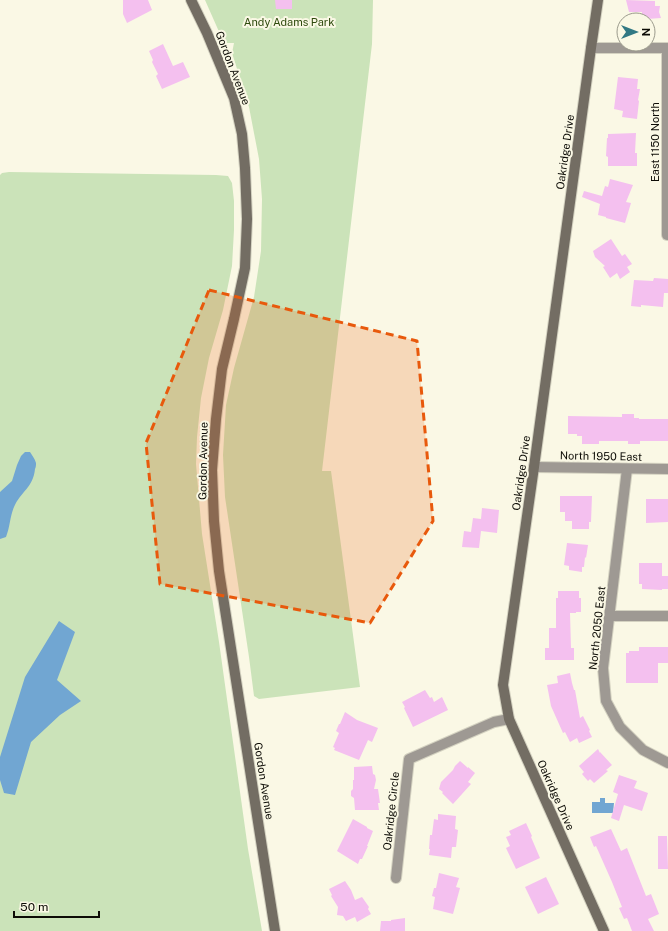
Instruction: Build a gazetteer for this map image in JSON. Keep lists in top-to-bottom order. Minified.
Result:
{"streets":{"street":["Gordon Avenue","East 1150 North","Oakridge Drive","North 1950 East","North 2050 East","Oakridge Circle"]},"crossings":[["Oakridge Drive","North 1950 East"],["Oakridge Drive","Oakridge Circle"],["North 1950 East","North 2050 East"]],"parks":["Andy Adams Park"],"scale_bar":"50 m","north":"right"}
